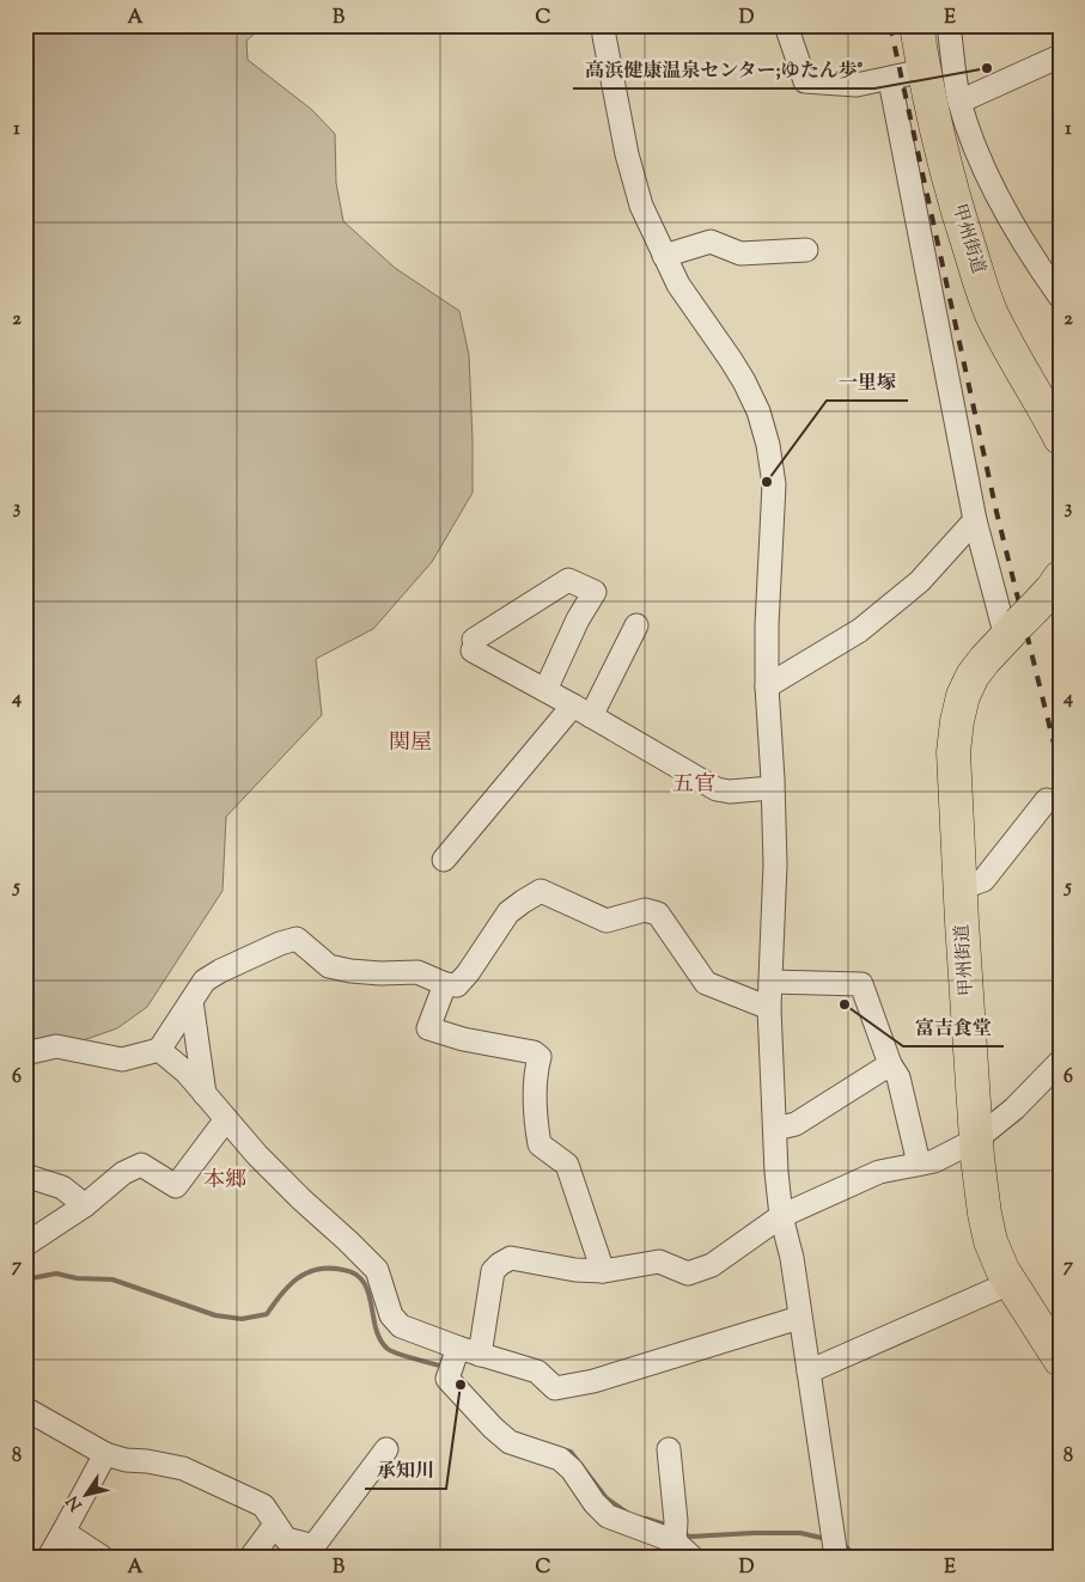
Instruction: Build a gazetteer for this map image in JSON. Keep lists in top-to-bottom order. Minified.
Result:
{"streets":{"highway":["甲州街道"]},"districts":["関屋","五官","本郷"],"places":["高浜健康温泉センター;ゆたん歩°","一里塚","富吉食堂","承知川"],"north":"bottom left","grid":{"columns":["A","B","C","D","E"],"rows":["1","2","3","4","5","6","7","8"]}}
